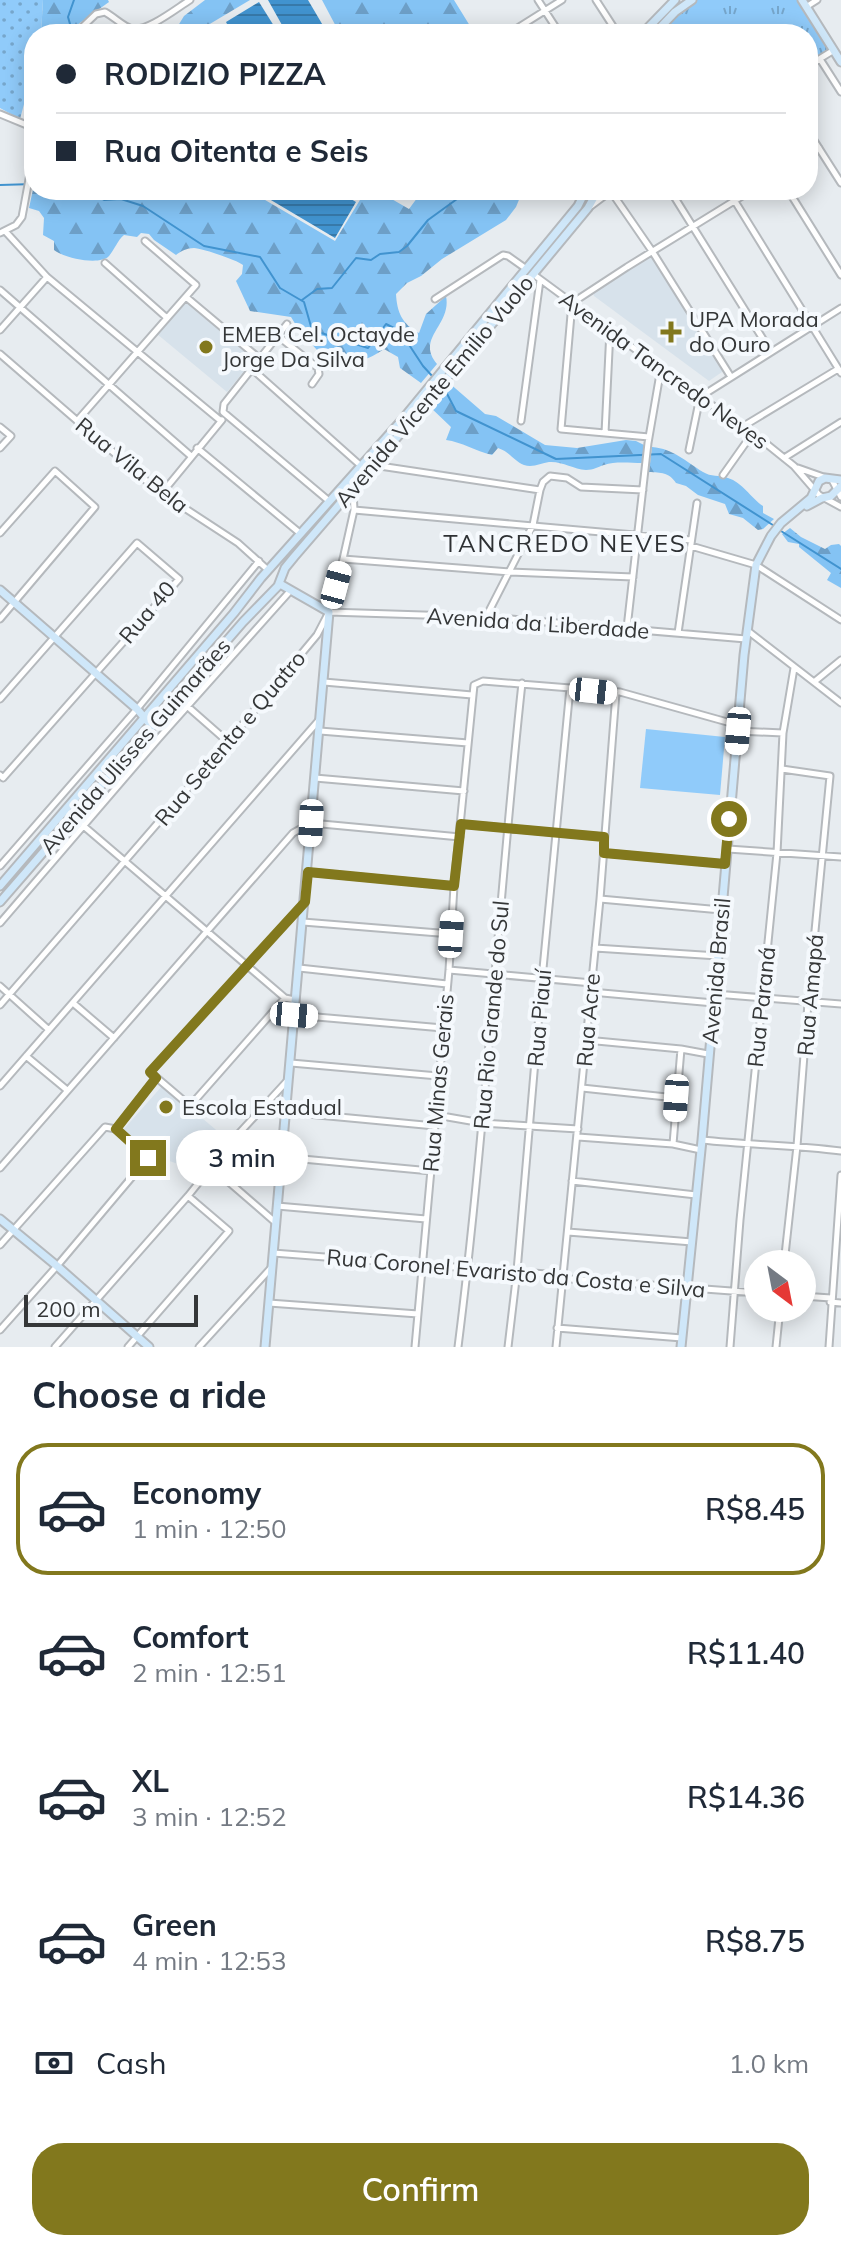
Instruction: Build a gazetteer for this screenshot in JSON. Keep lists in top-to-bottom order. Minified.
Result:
{"streets":{"main road":["Avenida Vicente Emilio Vuolo","Avenida Ulisses Guimarães","Avenida Brasil"],"street":["Avenida Tancredo Neves","Rua Vila Bela","Rua 40","Avenida da Liberdade","Rua Setenta e Quatro","Rua Amapá","Rua Paraná","Rua Rio Grande do Sul","Rua Piauí","Rua Acre","Rua Minas Gerais","Rua Coronel Evaristo da Costa e Silva"]},"crossings":[["Avenida Tancredo Neves","Avenida Vicente Emilio Vuolo"],["Avenida Vicente Emilio Vuolo","Rua Vila Bela"],["Avenida Vicente Emilio Vuolo","Rua Setenta e Quatro"],["Avenida Vicente Emilio Vuolo","Avenida Ulisses Guimarães"],["Avenida da Liberdade","Rua Setenta e Quatro"],["Avenida da Liberdade","Avenida Brasil"],["Avenida Brasil","Rua Coronel Evaristo da Costa e Silva"],["Rua Amapá","Rua Paraná"],["Rua Paraná","Rua Coronel Evaristo da Costa e Silva"],["Rua Rio Grande do Sul","Rua Coronel Evaristo da Costa e Silva"],["Rua Piauí","Rua Coronel Evaristo da Costa e Silva"],["Rua Acre","Rua Coronel Evaristo da Costa e Silva"],["Rua Minas Gerais","Rua Coronel Evaristo da Costa e Silva"]],"districts":["TANCREDO NEVES"],"places":{"health":["UPA Morada do Ouro"],"other":["EMEB Cel. Octayde Jorge Da Silva","Escola Estadual"]},"scale_bar":"200 m","north":"bottom right","page":{"banner":["RODIZIO PIZZA","Rua Oitenta e Seis"],"bubble":"3 min","scale":"200 m","heading":"Choose a ride","list":[{"name":"Economy","note":"1 min · 12:50","value":"R$8.45"},{"name":"Comfort","note":"2 min · 12:51","value":"R$11.40"},{"name":"XL","note":"3 min · 12:52","value":"R$14.36"},{"name":"Green","note":"4 min · 12:53","value":"R$8.75"}],"pay":["Cash","1.0 km"],"buttons":"Confirm"}}
